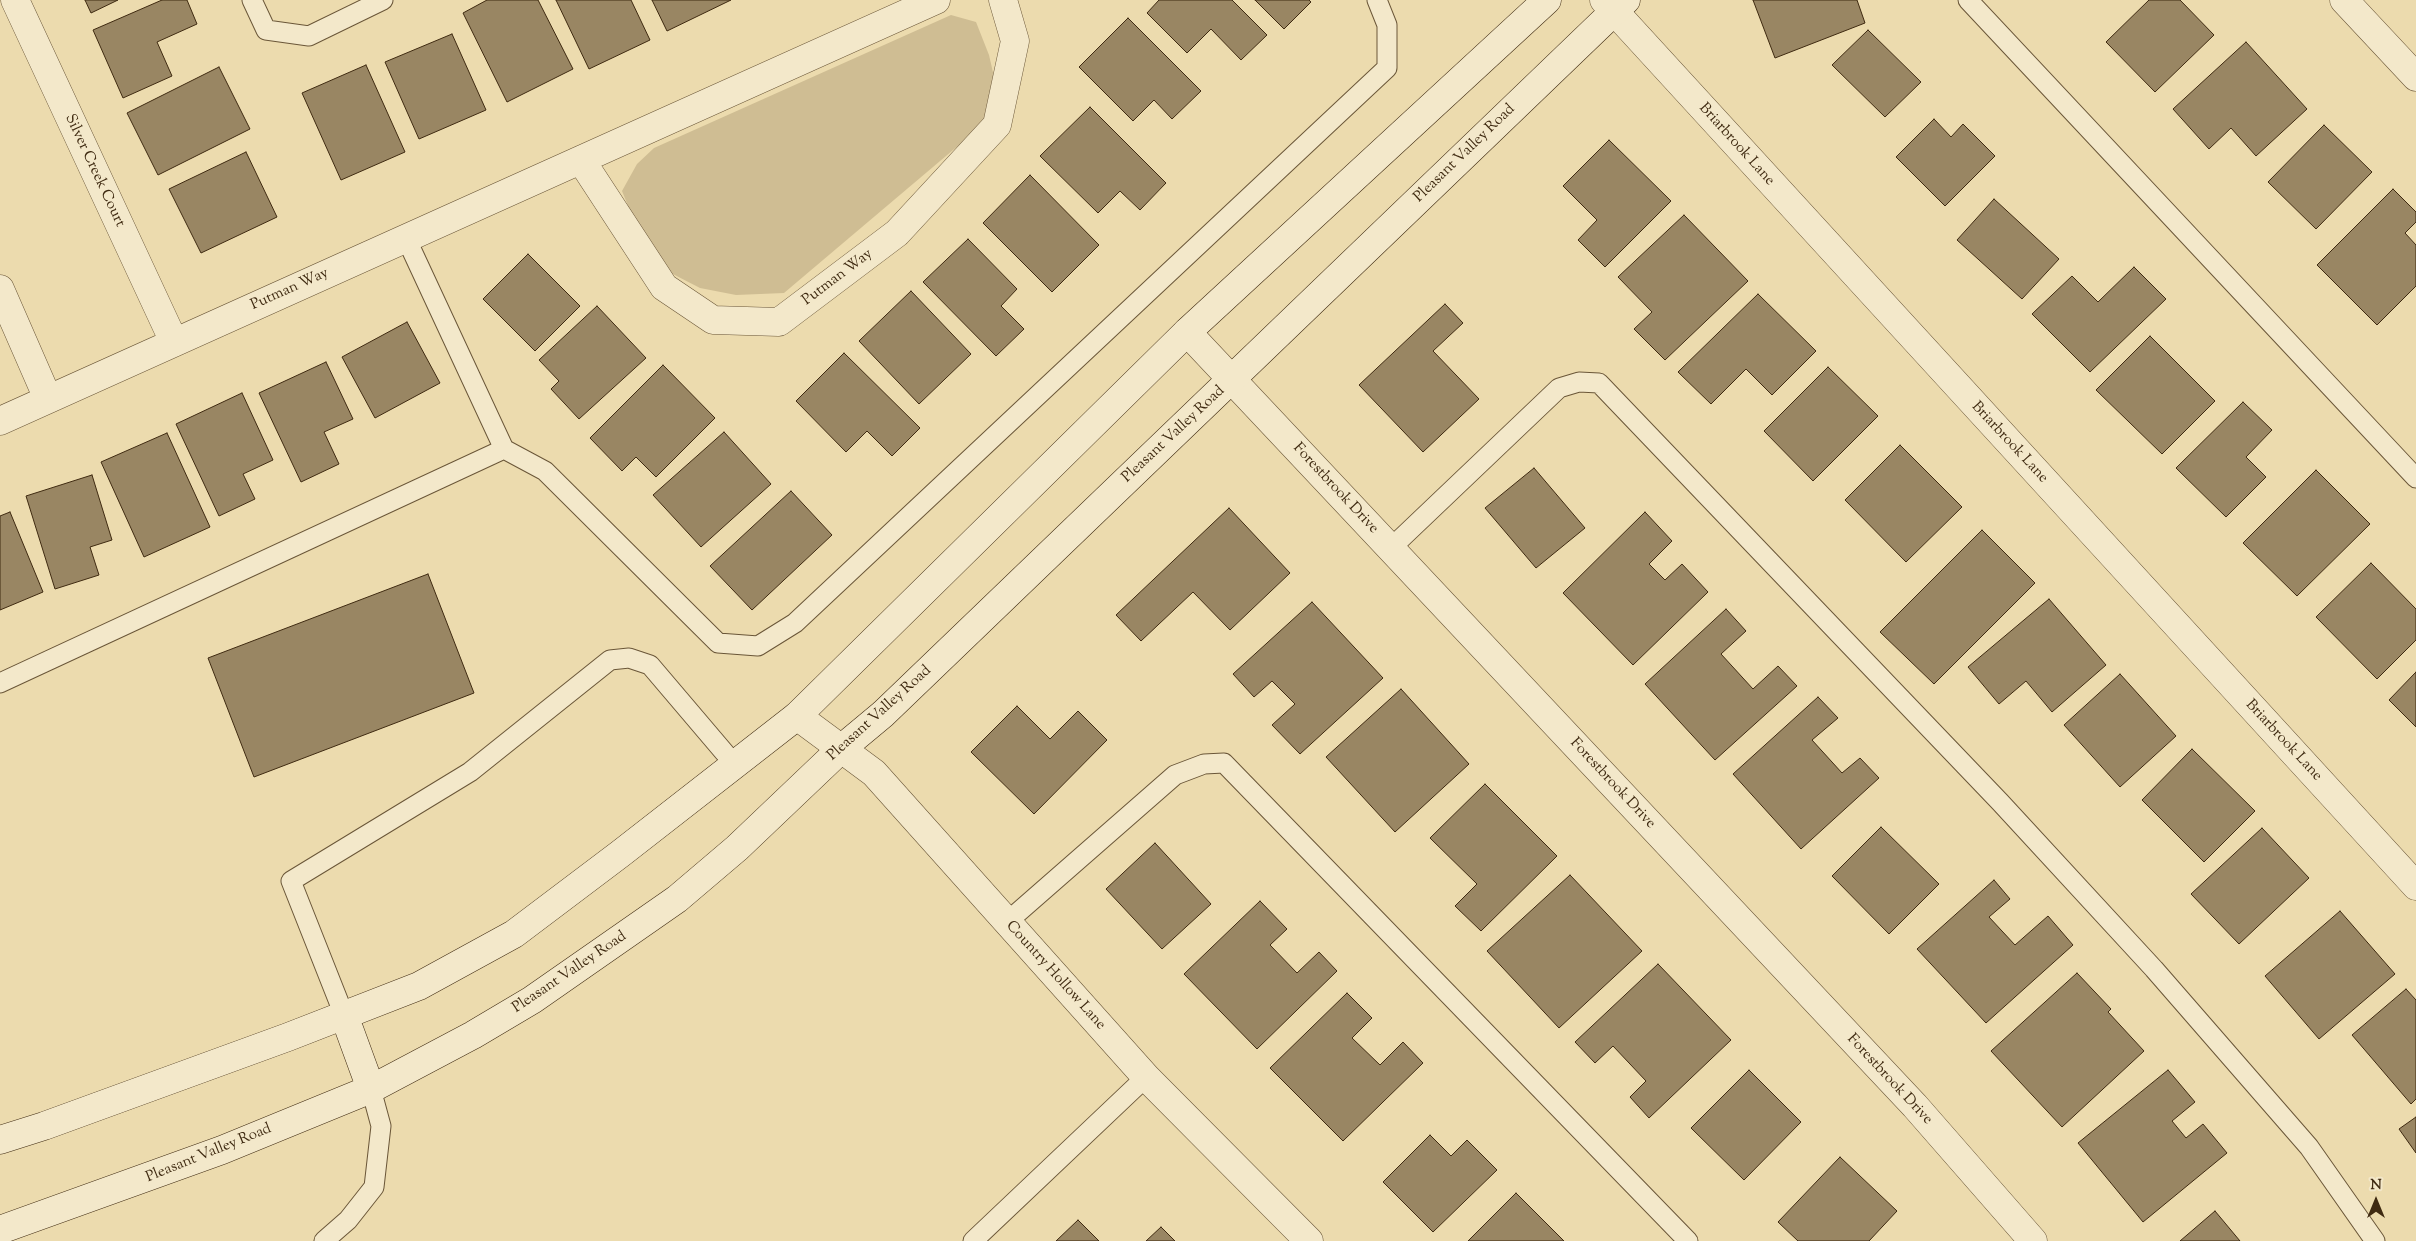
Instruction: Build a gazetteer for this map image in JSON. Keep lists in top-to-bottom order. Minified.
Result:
{"streets":{"street":["Briarbrook Lane","Pleasant Valley Road","Silver Creek Court","Putman Way","Forestbrook Drive","Country Hollow Lane"]},"crossings":[["Briarbrook Lane","Pleasant Valley Road"],["Pleasant Valley Road","Forestbrook Drive"],["Pleasant Valley Road","Country Hollow Lane"],["Silver Creek Court","Putman Way"]],"north":"top"}
